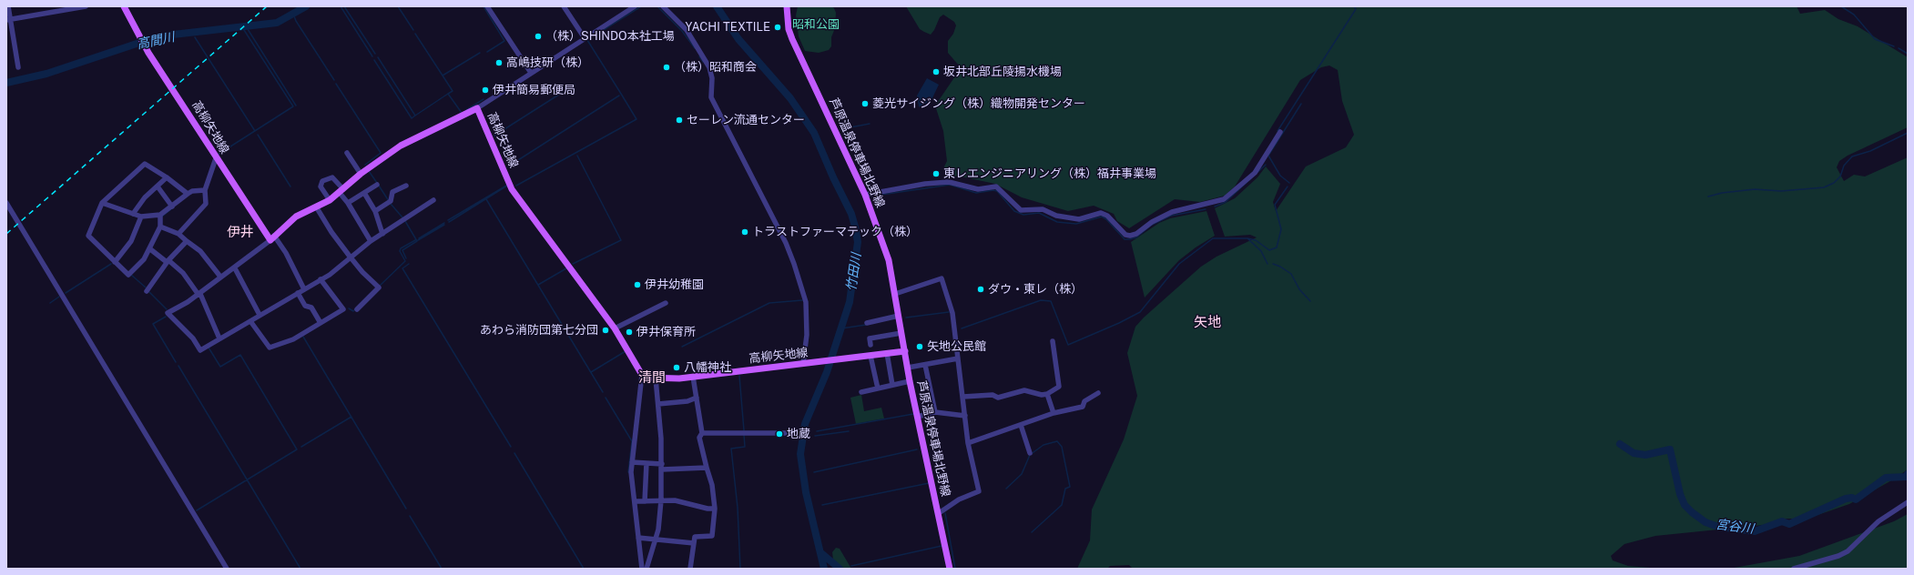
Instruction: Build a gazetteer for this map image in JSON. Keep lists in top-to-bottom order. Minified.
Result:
{"streets":{"main road":["高柳矢地線","芦原温泉停車場北野線"]},"crossings":[["高柳矢地線","芦原温泉停車場北野線"]],"districts":["伊井","矢地","清間"],"water":["高間川","竹田川","宮谷川"],"parks":["昭和公園"],"places":["YACHI TEXTILE","（株）SHINDO本社工場","高嶋技研（株）","（株）昭和商会","坂井北部丘陵揚水機場","伊井簡易郵便局","菱光サイジング（株）織物開発センター","セーレン流通センター","東レエンジニアリング（株）福井事業場","トラストファーマテック（株）","伊井幼稚園","ダウ・東レ（株）","あわら消防団第七分団","伊井保育所","矢地公民館","八幡神社","地蔵"]}
